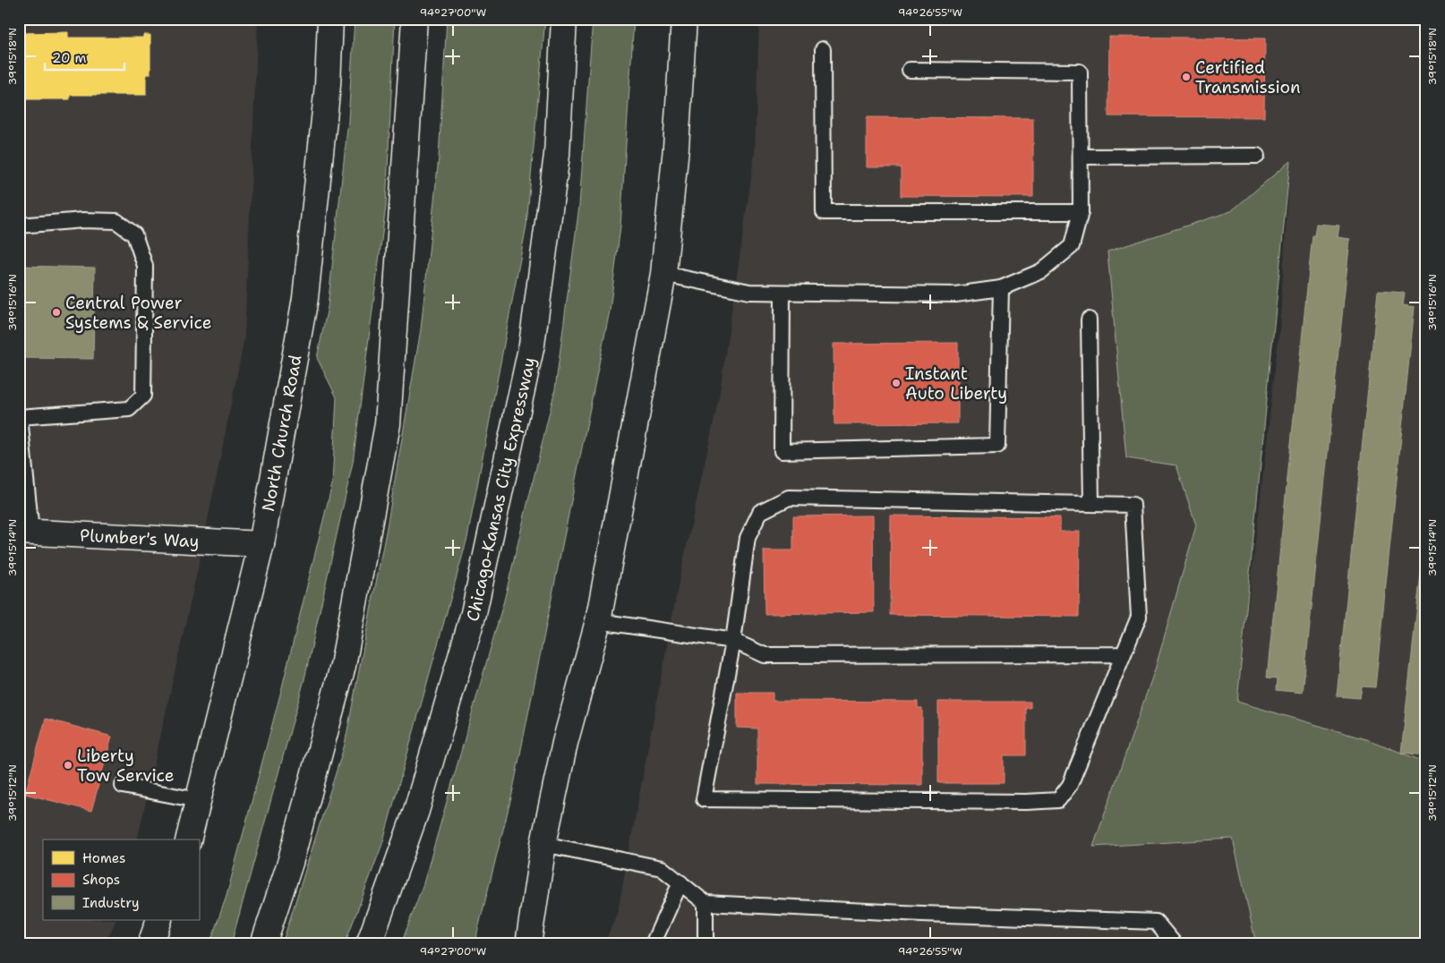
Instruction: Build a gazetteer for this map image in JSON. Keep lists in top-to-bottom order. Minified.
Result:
{"streets":{"main road":["North Church Road","Chicago-Kansas City Expressway","Plumber's Way"]},"crossings":[["North Church Road","Plumber's Way"]],"places":["Certified Transmission","Central Power Systems & Service","Instant Auto Liberty","Liberty Tow Service"],"legend":["Homes","Shops","Industry"],"scale_bar":"20 m","coordinates":["94°27'00\"W","94°26'55\"W","39°15'18\"N","39°15'16\"N","39°15'14\"N","39°15'12\"N"]}
